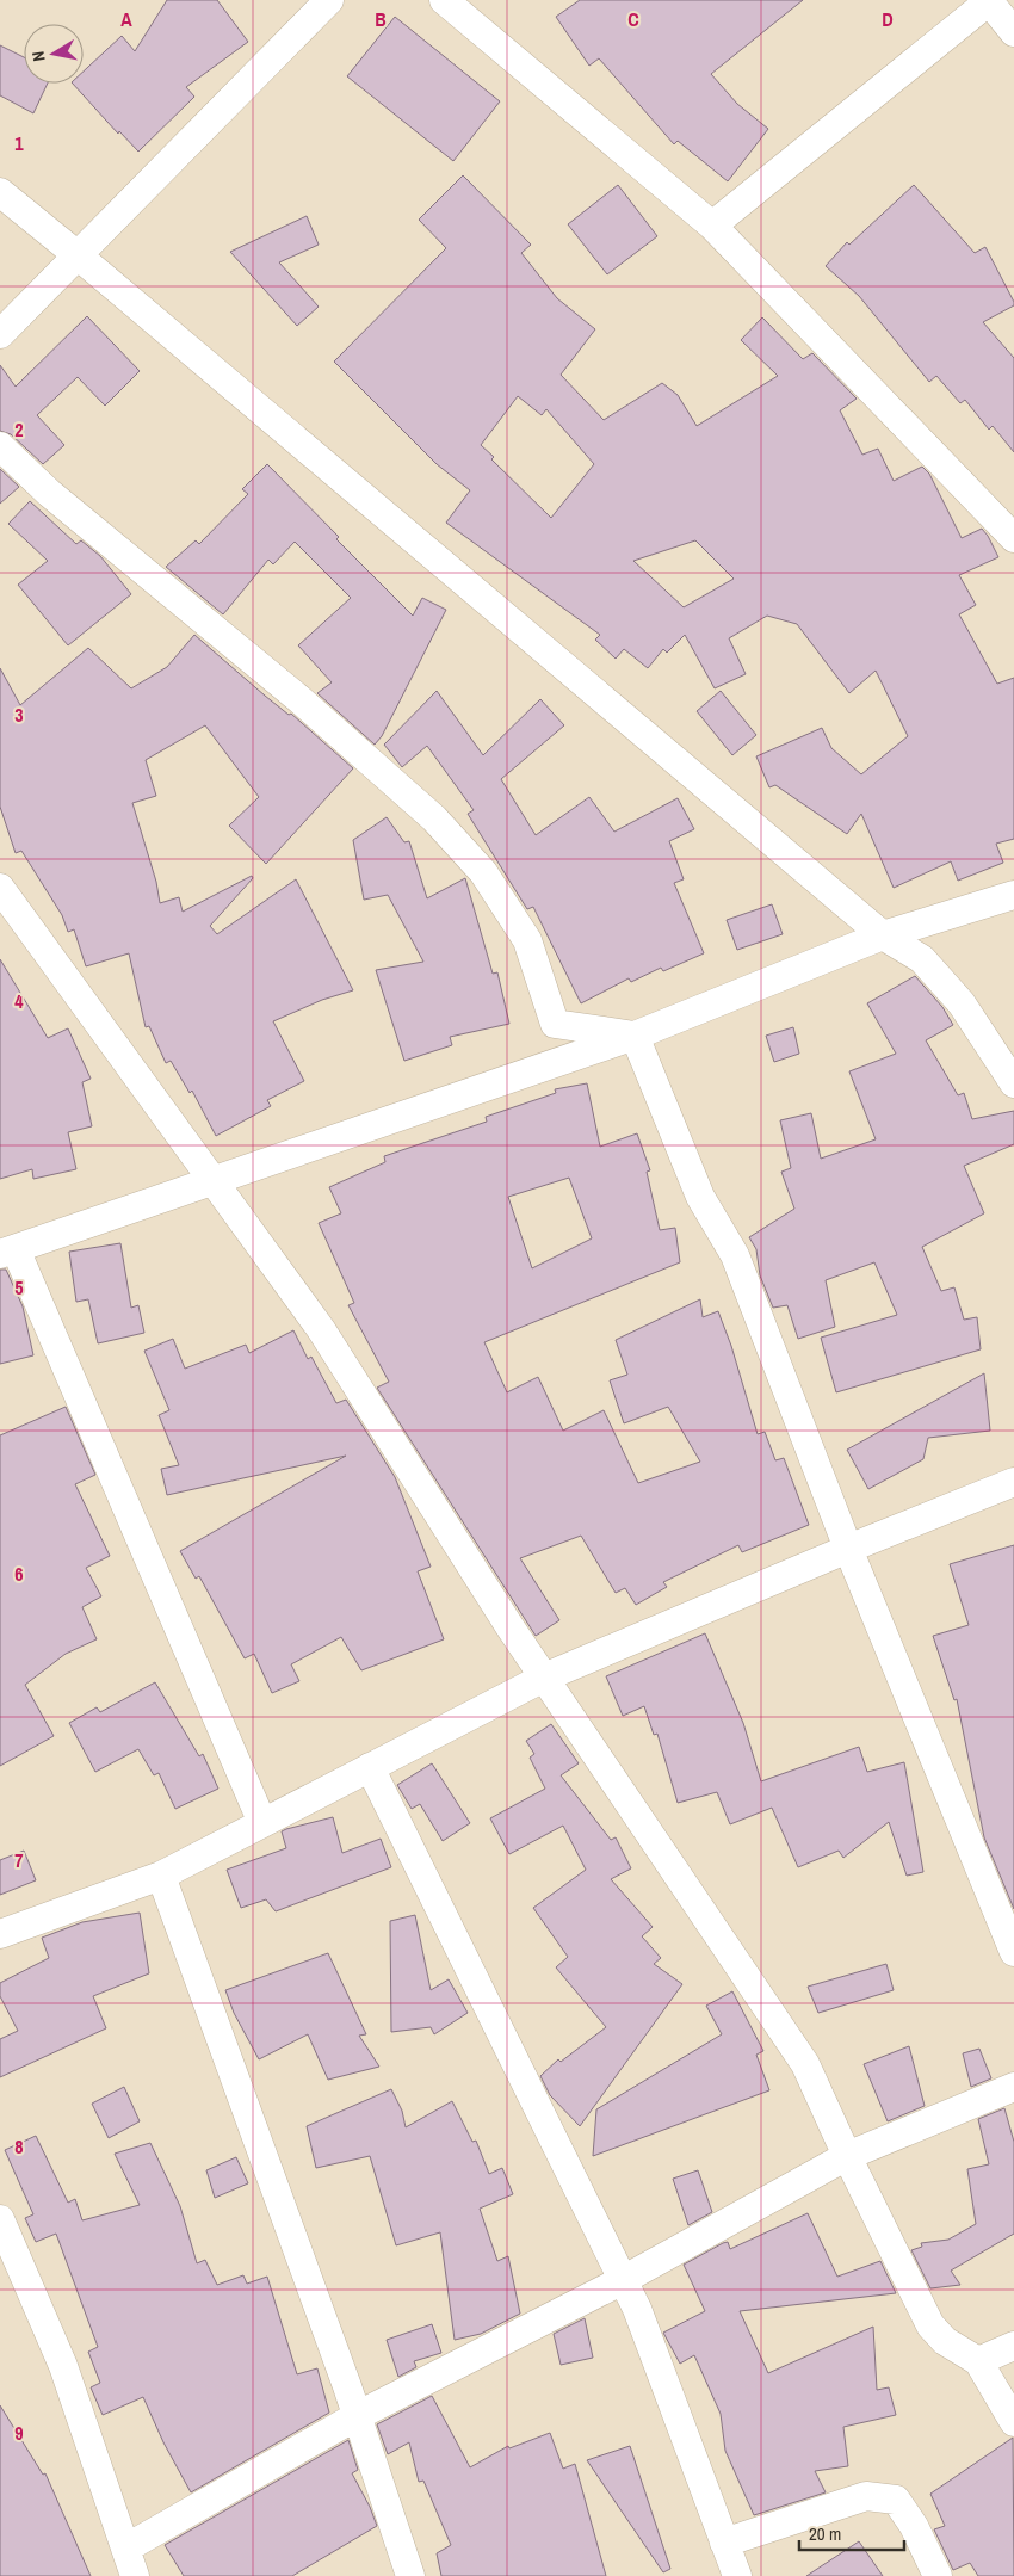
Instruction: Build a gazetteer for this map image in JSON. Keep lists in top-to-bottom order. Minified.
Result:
{"scale_bar":"20 m","north":"left","grid":{"columns":["A","B","C","D"],"rows":["1","2","3","4","5","6","7","8","9"]}}
